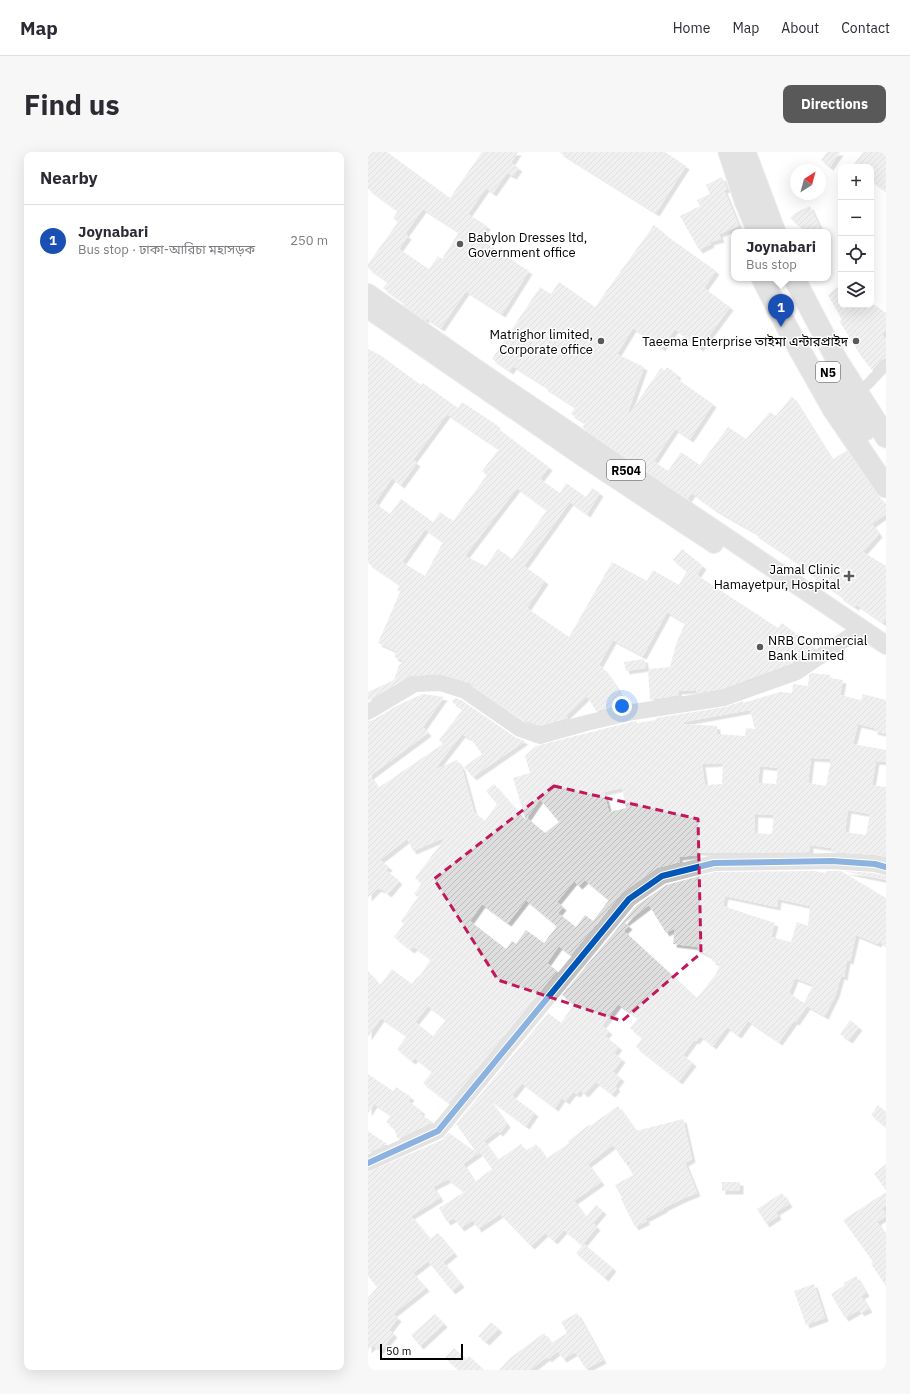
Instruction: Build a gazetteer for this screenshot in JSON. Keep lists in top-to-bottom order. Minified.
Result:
{"streets":{"highway":["N5"],"main road":["R504"]},"places":{"other":["Babylon Dresses ltd, Government office","Matrighor limited, Corporate office","Taeema Enterprise তাইমা এন্টারপ্রাইদ","NRB Commercial Bank Limited"],"health":["Jamal Clinic Hamayetpur, Hospital"]},"scale_bar":"50 m","north":"top right","page":{"header":"Map","nav":["Home","Map","About","Contact"],"buttons":"Directions","title":"Find us","heading":"Nearby","map_buttons":["+","−"],"list":[{"mark":"1","name":"Joynabari","note":"Bus stop · ঢাকা-আরিচা মহাসড়ক","value":"250 m"}],"popup":["Joynabari","Bus stop"],"pins":"1","scale":"50 m"}}
